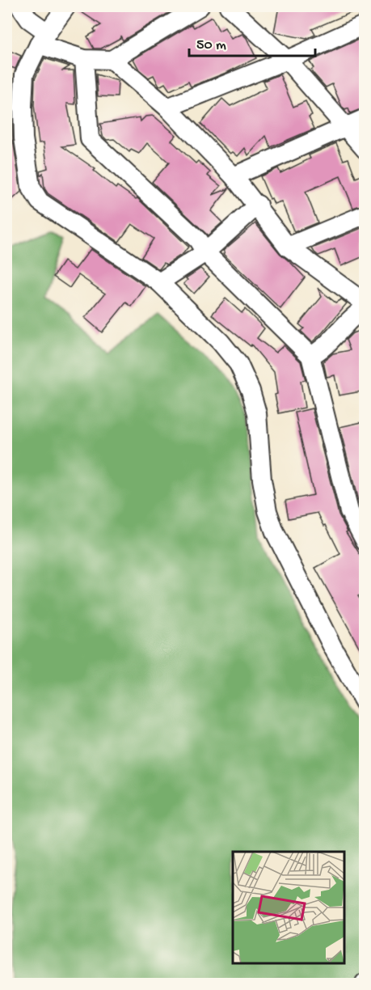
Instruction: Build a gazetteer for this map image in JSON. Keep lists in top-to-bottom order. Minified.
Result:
{"scale_bar":"50 m"}
